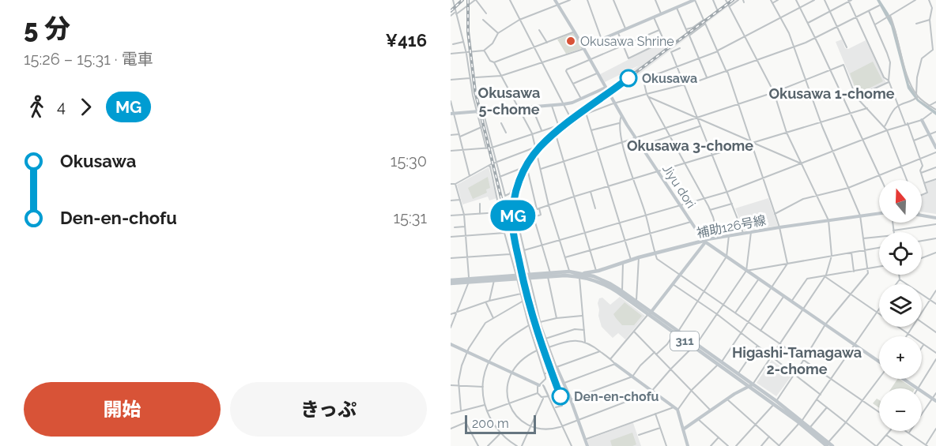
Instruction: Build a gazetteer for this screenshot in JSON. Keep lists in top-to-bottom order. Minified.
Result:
{"streets":{"main road":["補助126号線","311"],"street":["Jiyu dori"]},"crossings":[["Jiyu dori","補助126号線"],["補助126号線","311"]],"districts":["Okusawa 5-chome","Okusawa 1-chome","Okusawa 3-chome","Higashi-Tamagawa 2-chome"],"places":["Okusawa Shrine","Okusawa","Den-en-chofu"],"scale_bar":"200 m","north":"top","page":{"heading":["5 分","15:26 – 15:31 · 電車","¥416"],"on_map":"MG","legs":["4","MG"],"list":[{"name":"Okusawa","value":"15:30"},{"name":"Den-en-chofu","value":"15:31"}],"map_buttons":["+","−"],"buttons":["開始","きっぷ"],"scale":"200 m"}}
